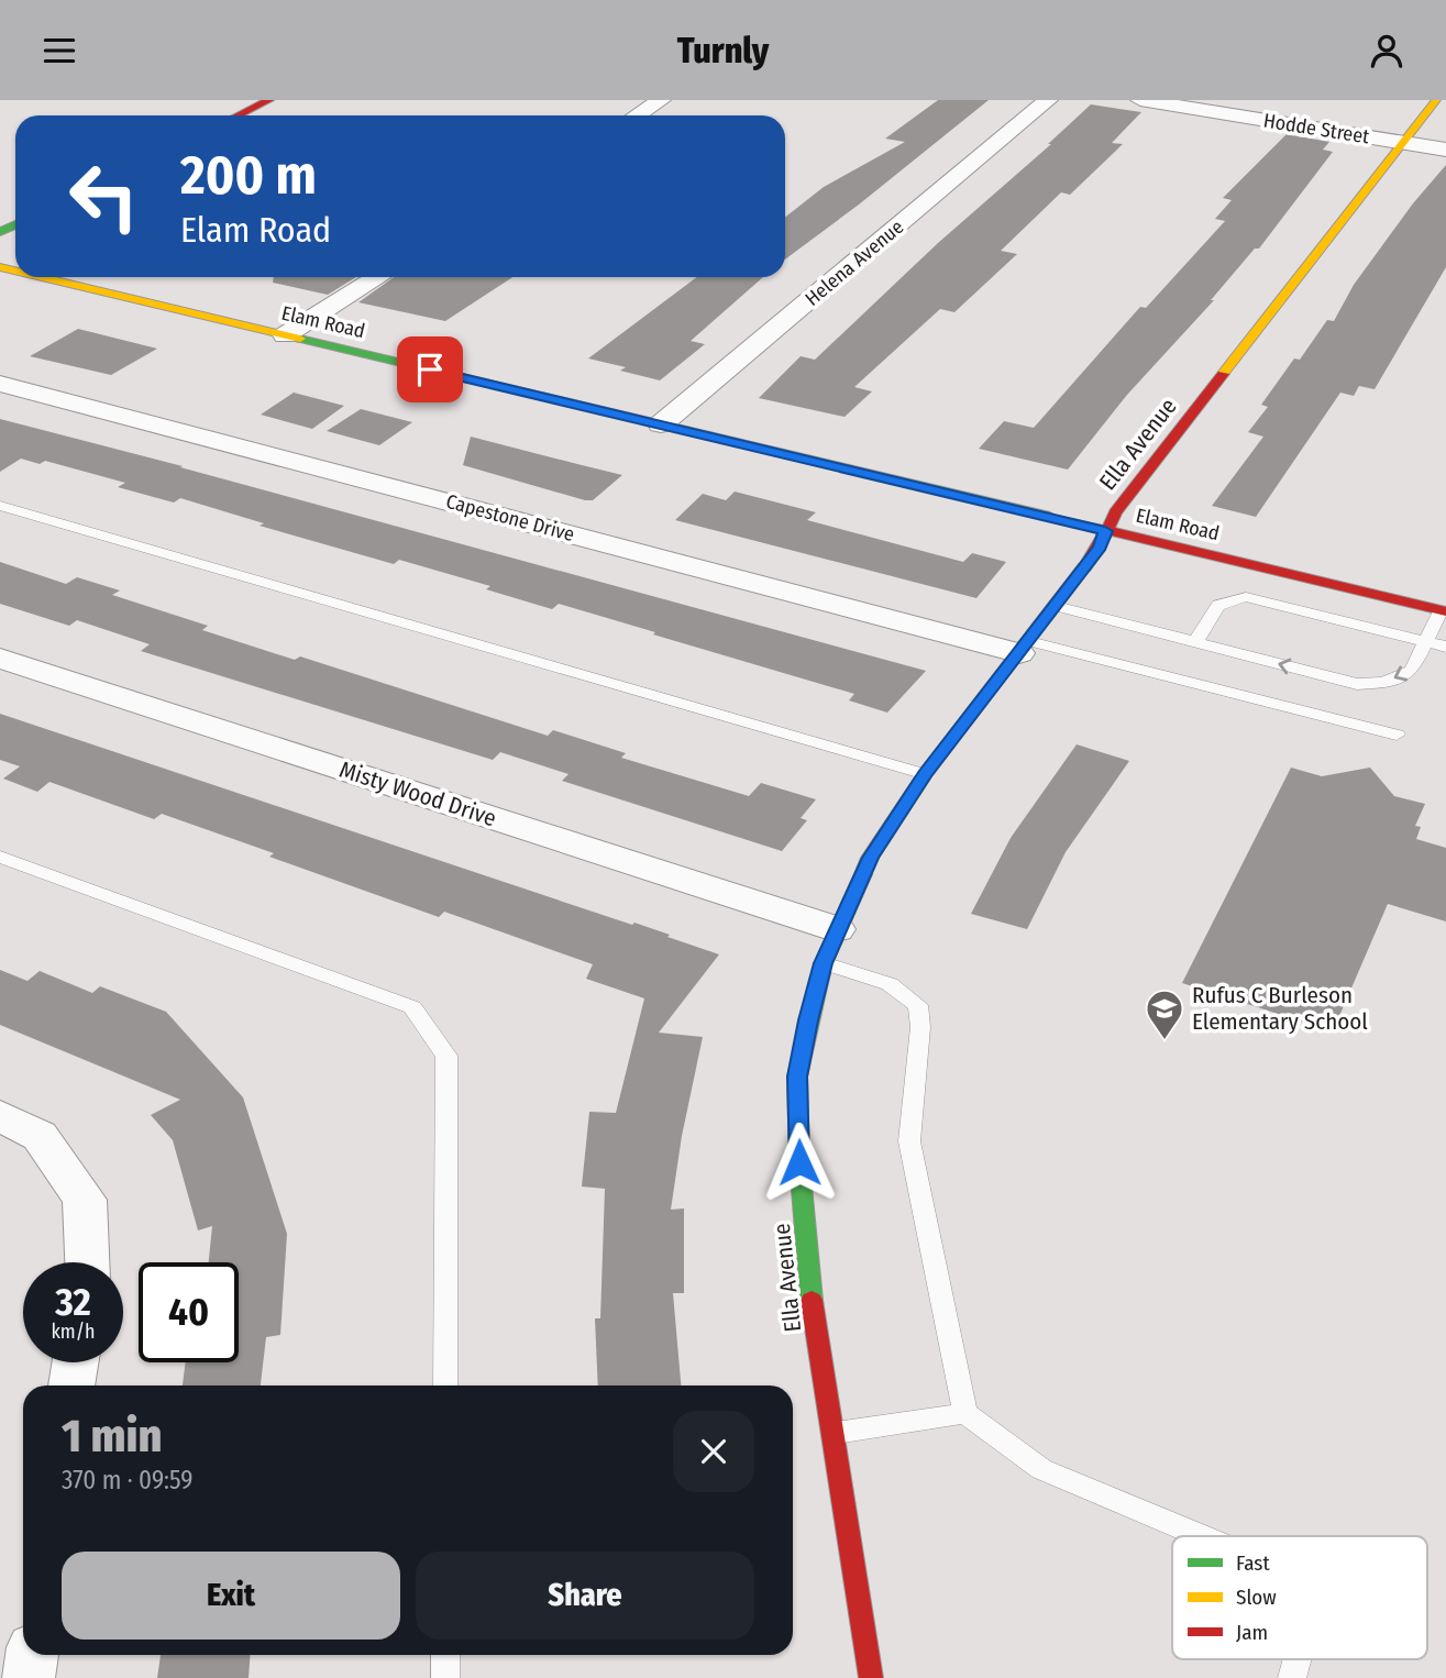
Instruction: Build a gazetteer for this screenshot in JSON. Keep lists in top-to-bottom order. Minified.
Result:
{"streets":{"street":["Hodde Street","Helena Avenue","Elam Road","Ella Avenue","Capestone Drive","Misty Wood Drive"]},"crossings":[["Hodde Street","Ella Avenue"],["Helena Avenue","Elam Road"],["Elam Road","Ella Avenue"],["Ella Avenue","Capestone Drive"],["Ella Avenue","Misty Wood Drive"]],"places":{"school or university":["Rufus C Burleson Elementary School"]},"legend":["Fast","Slow","Jam"],"page":{"header":"Turnly","turn":["200 m","Elam Road"],"speed":"32 km/h","limit":"40","heading":["1 min","370 m · 09:59"],"buttons":["Exit","Share"]}}
